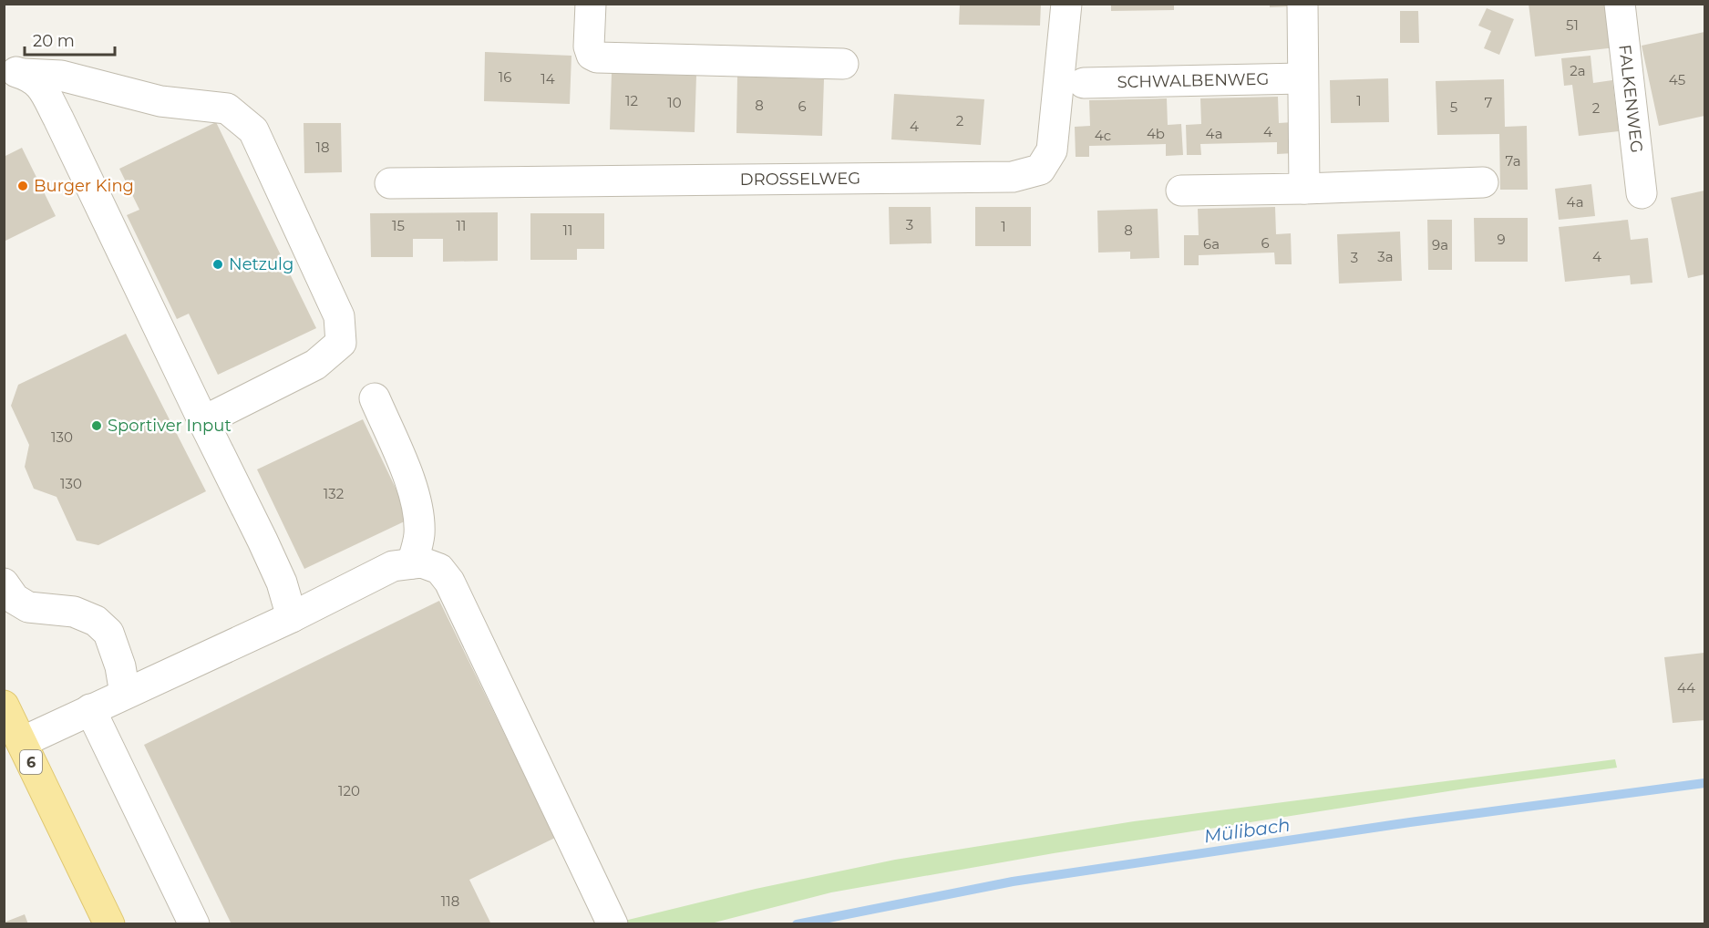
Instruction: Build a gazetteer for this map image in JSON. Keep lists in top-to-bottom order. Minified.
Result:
{"streets":{"main road":["6"],"street":["SCHWALBENWEG","FALKENWEG","DROSSELWEG"]},"water":["Mülibach"],"places":["Burger King","Netzulg","Sportiver Input"],"house_numbers":["51","2a","16","14","45","12","1","10","7","8","6","5","2","2","4","4","4b","4a","4c","18","7a","4a","3","15","11","1","11","8","9","6","6a","9a","3a","4","3","130","130","132","44","120","118"],"scale_bar":"20 m"}
